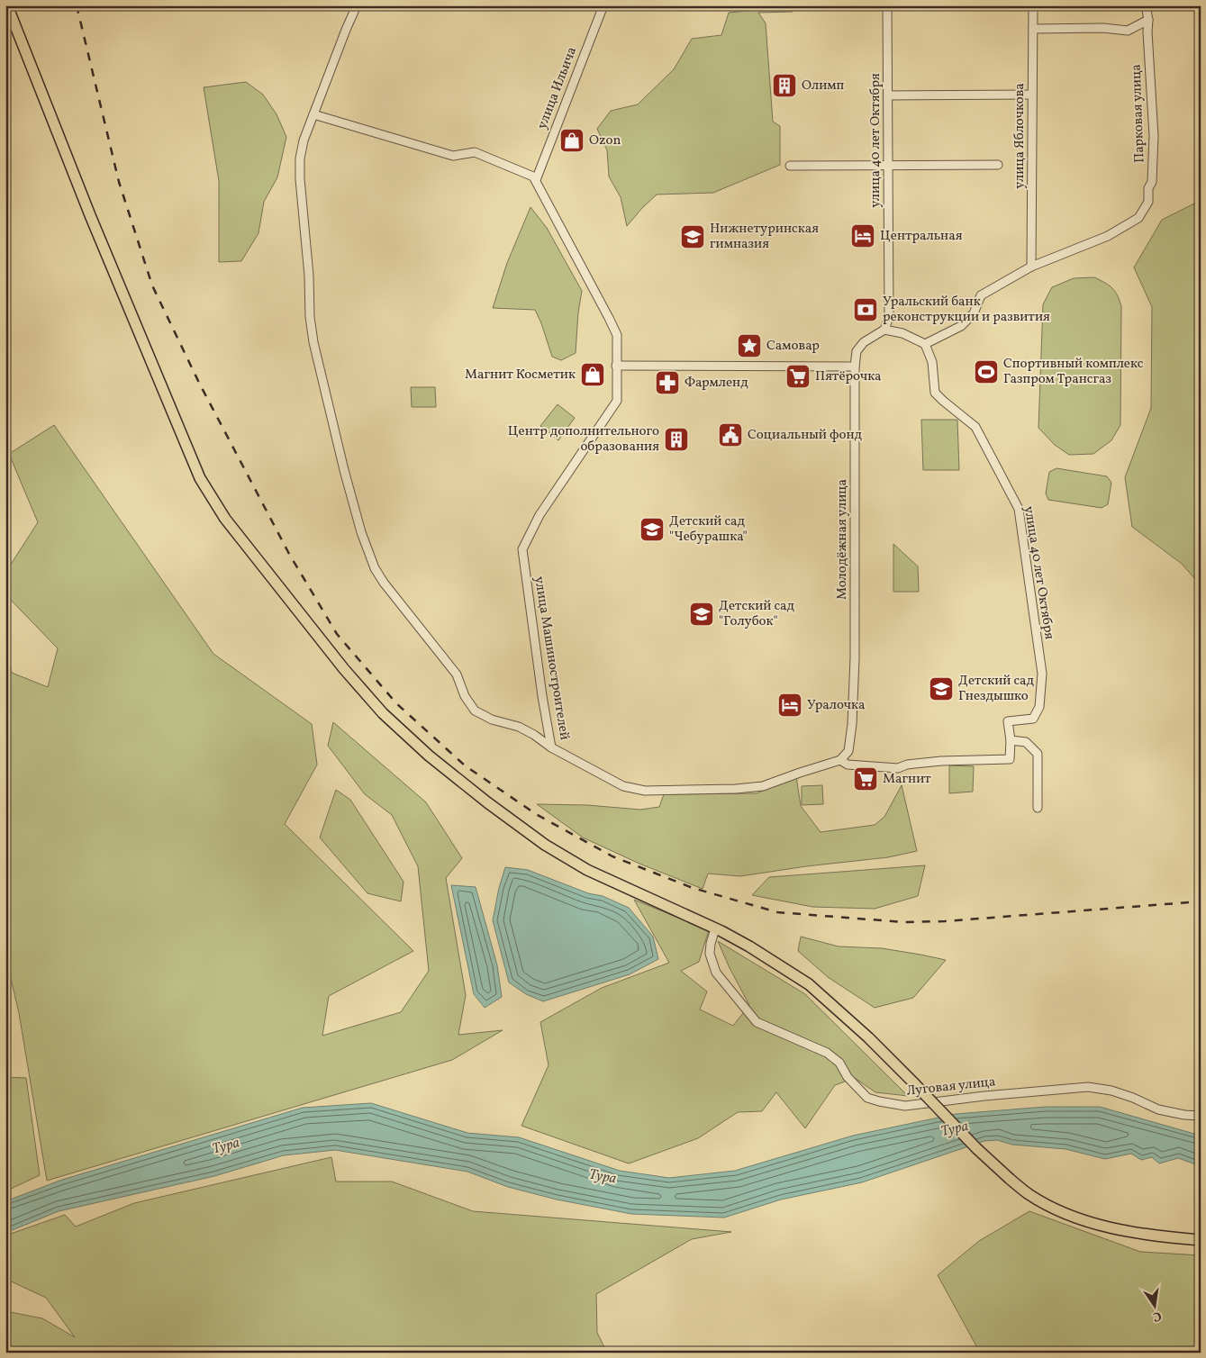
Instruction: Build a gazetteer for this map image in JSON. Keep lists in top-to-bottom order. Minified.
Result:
{"streets":{"street":["улица Ильича","Парковая улица","улица Яблочкова","улица 40 лет Октября","Молодёжная улица","улица Машиностроителей","Луговая улица"]},"crossings":[["улица Ильича","улица Машиностроителей"],["Парковая улица","улица Яблочкова"],["улица 40 лет Октября","Молодёжная улица"],["Молодёжная улица","улица Машиностроителей"]],"water":["Тура"],"places":{"building":["Олимп","Центр дополнительного образования"],"shop":["Ozon","Магнит Косметик"],"hotel":["Центральная","Уралочка"],"school or university":["Нижнетуринская гимназия","Детский сад \"Чебурашка\"","Детский сад \"Голубок\"","Детский сад Гнездышко"],"bank":["Уральский банк реконструкции и развития"],"place":["Самовар"],"sports":["Спортивный комплекс Газпром Трансгаз"],"supermarket":["Пятёрочка","Магнит"],"pharmacy":["Фармленд"],"public building":["Социальный фонд"]},"north":"bottom"}
